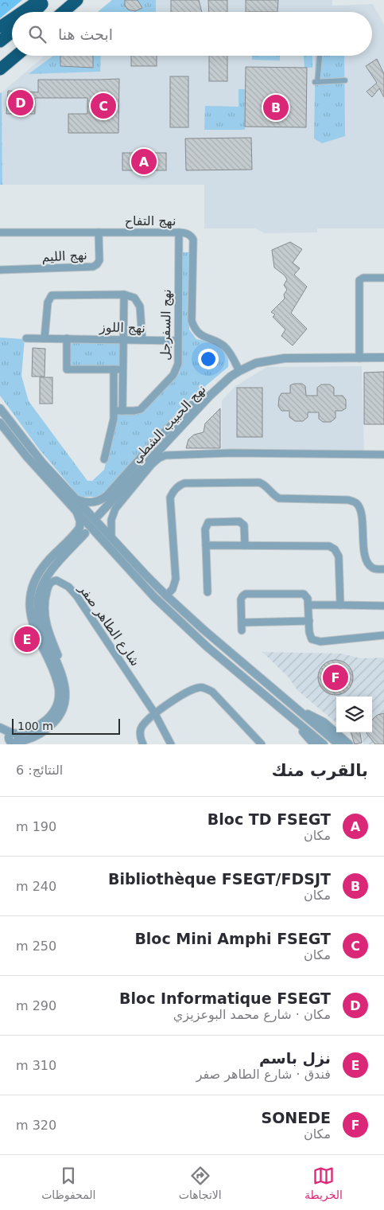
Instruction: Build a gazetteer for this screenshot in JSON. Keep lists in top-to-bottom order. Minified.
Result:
{"streets":{"street":["نهج التفاح","نهج الليم","نهج السفرجل","نهج اللوز","نهج الحبيب الشطي","شارع الطاهر صفر"]},"crossings":[["نهج التفاح","نهج الليم"],["نهج التفاح","نهج السفرجل"],["نهج التفاح","نهج الحبيب الشطي"],["نهج السفرجل","نهج اللوز"]],"scale_bar":"100 m","page":{"search":"ابحث هنا","pins":["D","C","B","A","E","F"],"scale":"100 m","heading":["بالقرب منك","النتائج: 6"],"list":[{"mark":"A","name":"Bloc TD FSEGT","note":"مكان","value":"190 m"},{"mark":"B","name":"Bibliothèque FSEGT/FDSJT","note":"مكان","value":"240 m"},{"mark":"C","name":"Bloc Mini Amphi FSEGT","note":"مكان","value":"250 m"},{"mark":"D","name":"Bloc Informatique FSEGT","note":"مكان · شارع محمد البوعزيزي","value":"290 m"},{"mark":"E","name":"نزل باسم","note":"فندق · شارع الطاهر صفر","value":"310 m"},{"mark":"F","name":"SONEDE","note":"مكان","value":"320 m"}],"nav":["الخريطة","الاتجاهات","المحفوظات"]}}
